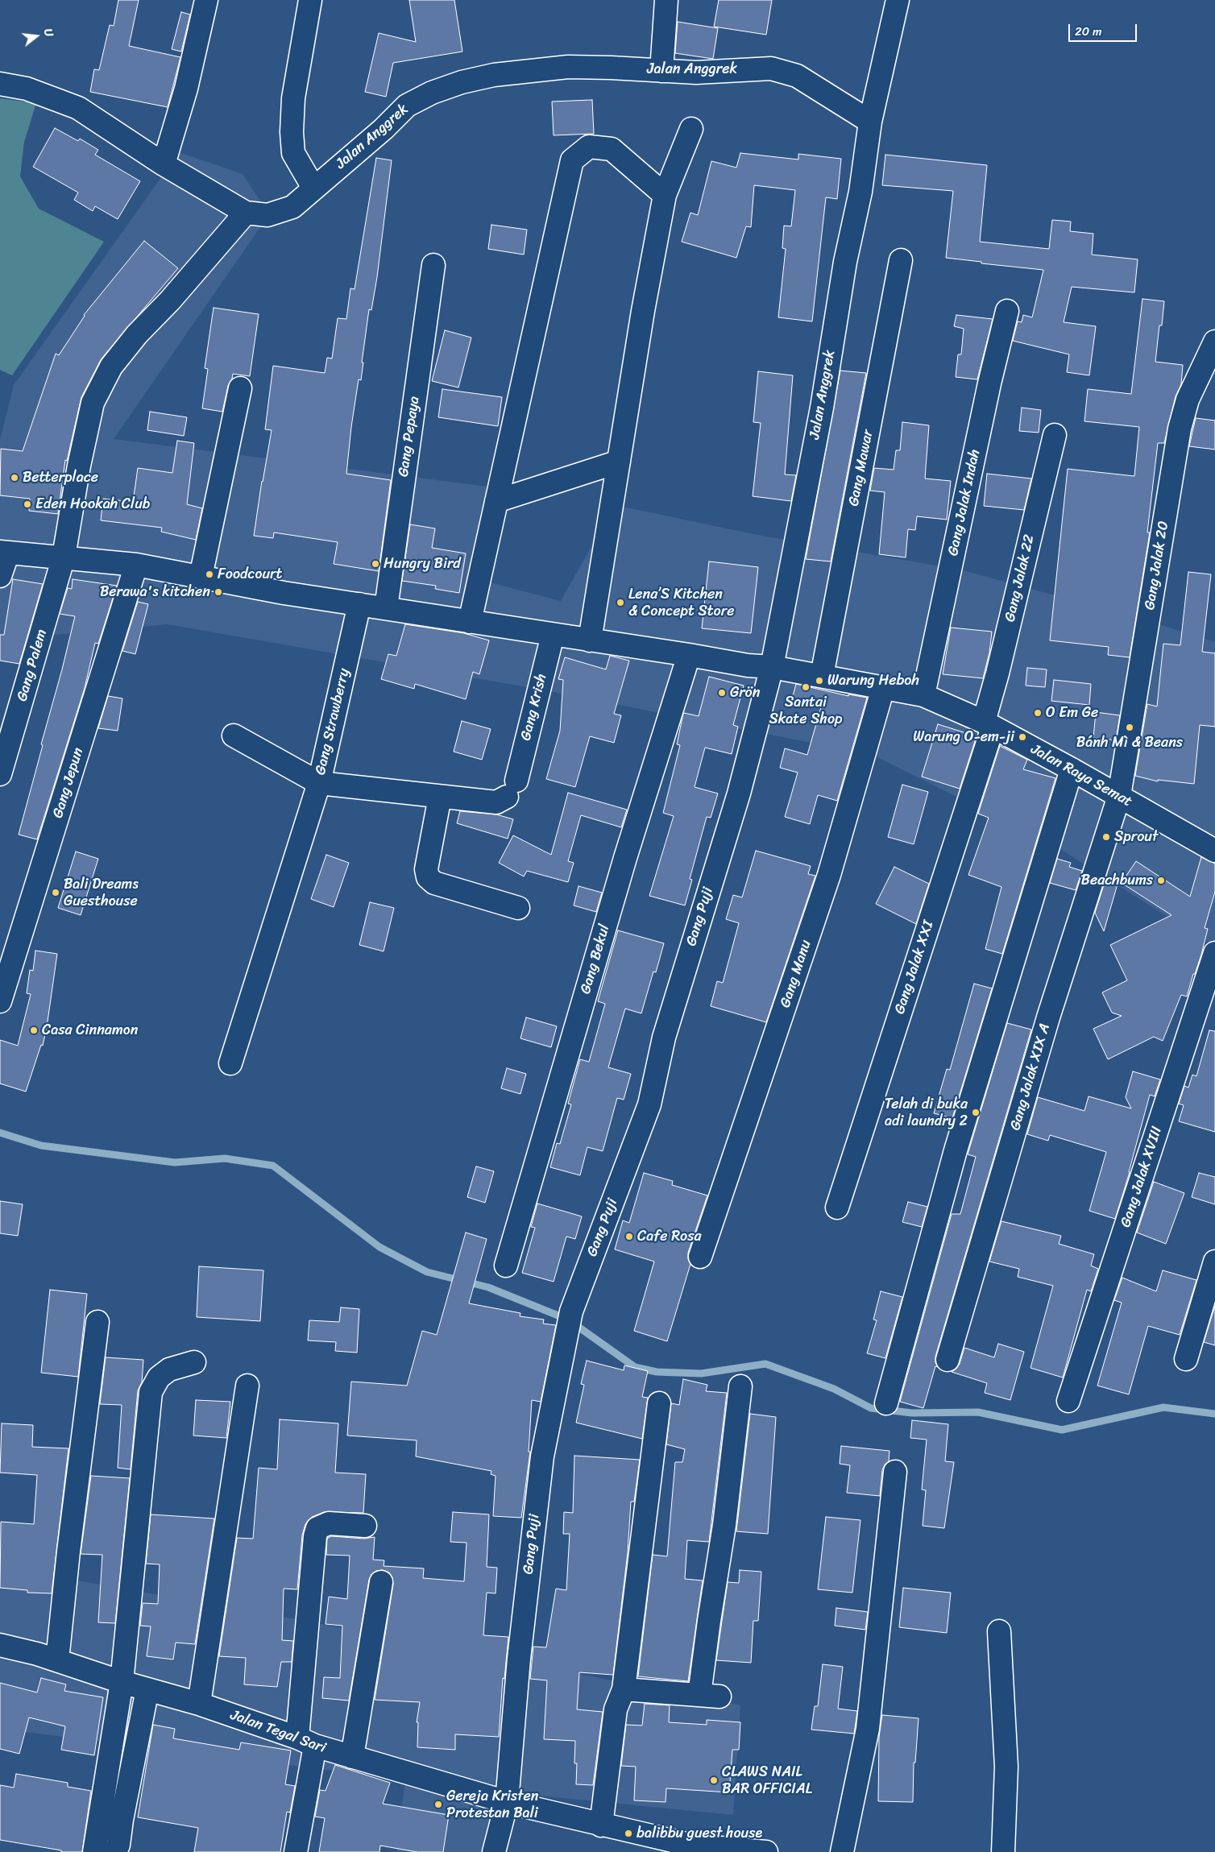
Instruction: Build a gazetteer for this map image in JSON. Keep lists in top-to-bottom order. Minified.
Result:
{"streets":{"street":["Jalan Anggrek","Gang Pepaya","Gang Mawar","Gang Jalak Indah","Gang Jalak 20","Gang Jalak 22","Gang Palem","Gang Krish","Gang Strawberry","Jalan Raya Semat","Gang Jepun","Gang Puji","Gang Bekul","Gang Jalak XXI","Gang Manu","Gang Jalak XIX A","Gang Jalak XVIII","Jalan Tegal Sari"]},"crossings":[["Jalan Anggrek","Gang Palem"],["Jalan Anggrek","Jalan Raya Semat"],["Jalan Anggrek","Gang Puji"],["Gang Pepaya","Jalan Raya Semat"],["Gang Mawar","Jalan Raya Semat"],["Gang Jalak Indah","Jalan Raya Semat"],["Gang Jalak 20","Jalan Raya Semat"],["Gang Jalak 20","Gang Jalak XIX A"],["Gang Jalak 22","Jalan Raya Semat"],["Gang Jalak 22","Gang Jalak XXI"],["Gang Palem","Jalan Raya Semat"],["Gang Krish","Gang Strawberry"],["Gang Krish","Jalan Raya Semat"],["Gang Strawberry","Jalan Raya Semat"],["Jalan Raya Semat","Gang Jepun"],["Jalan Raya Semat","Gang Puji"],["Jalan Raya Semat","Gang Bekul"],["Jalan Raya Semat","Gang Jalak XXI"],["Jalan Raya Semat","Gang Manu"],["Jalan Raya Semat","Gang Jalak XIX A"],["Gang Puji","Jalan Tegal Sari"]],"places":["Betterplace","Eden Hookah Club","Hungry Bird","Foodcourt","Berawa's kitchen","Lena’S Kitchen & Concept Store","Warung Heboh","Santai Skate Shop","Grön","O Em Ge","Bánh Mì & Beans","Warung O-em-ji","Sprout","Beachbums","Bali Dreams Guesthouse","Casa Cinnamon","Telah di buka adi laundry 2","Cafe Rosa","CLAWS NAIL BAR OFFICIAL","Gereja Kristen Protestan Bali","balibbu guest house"],"scale_bar":"20 m","north":"right"}
